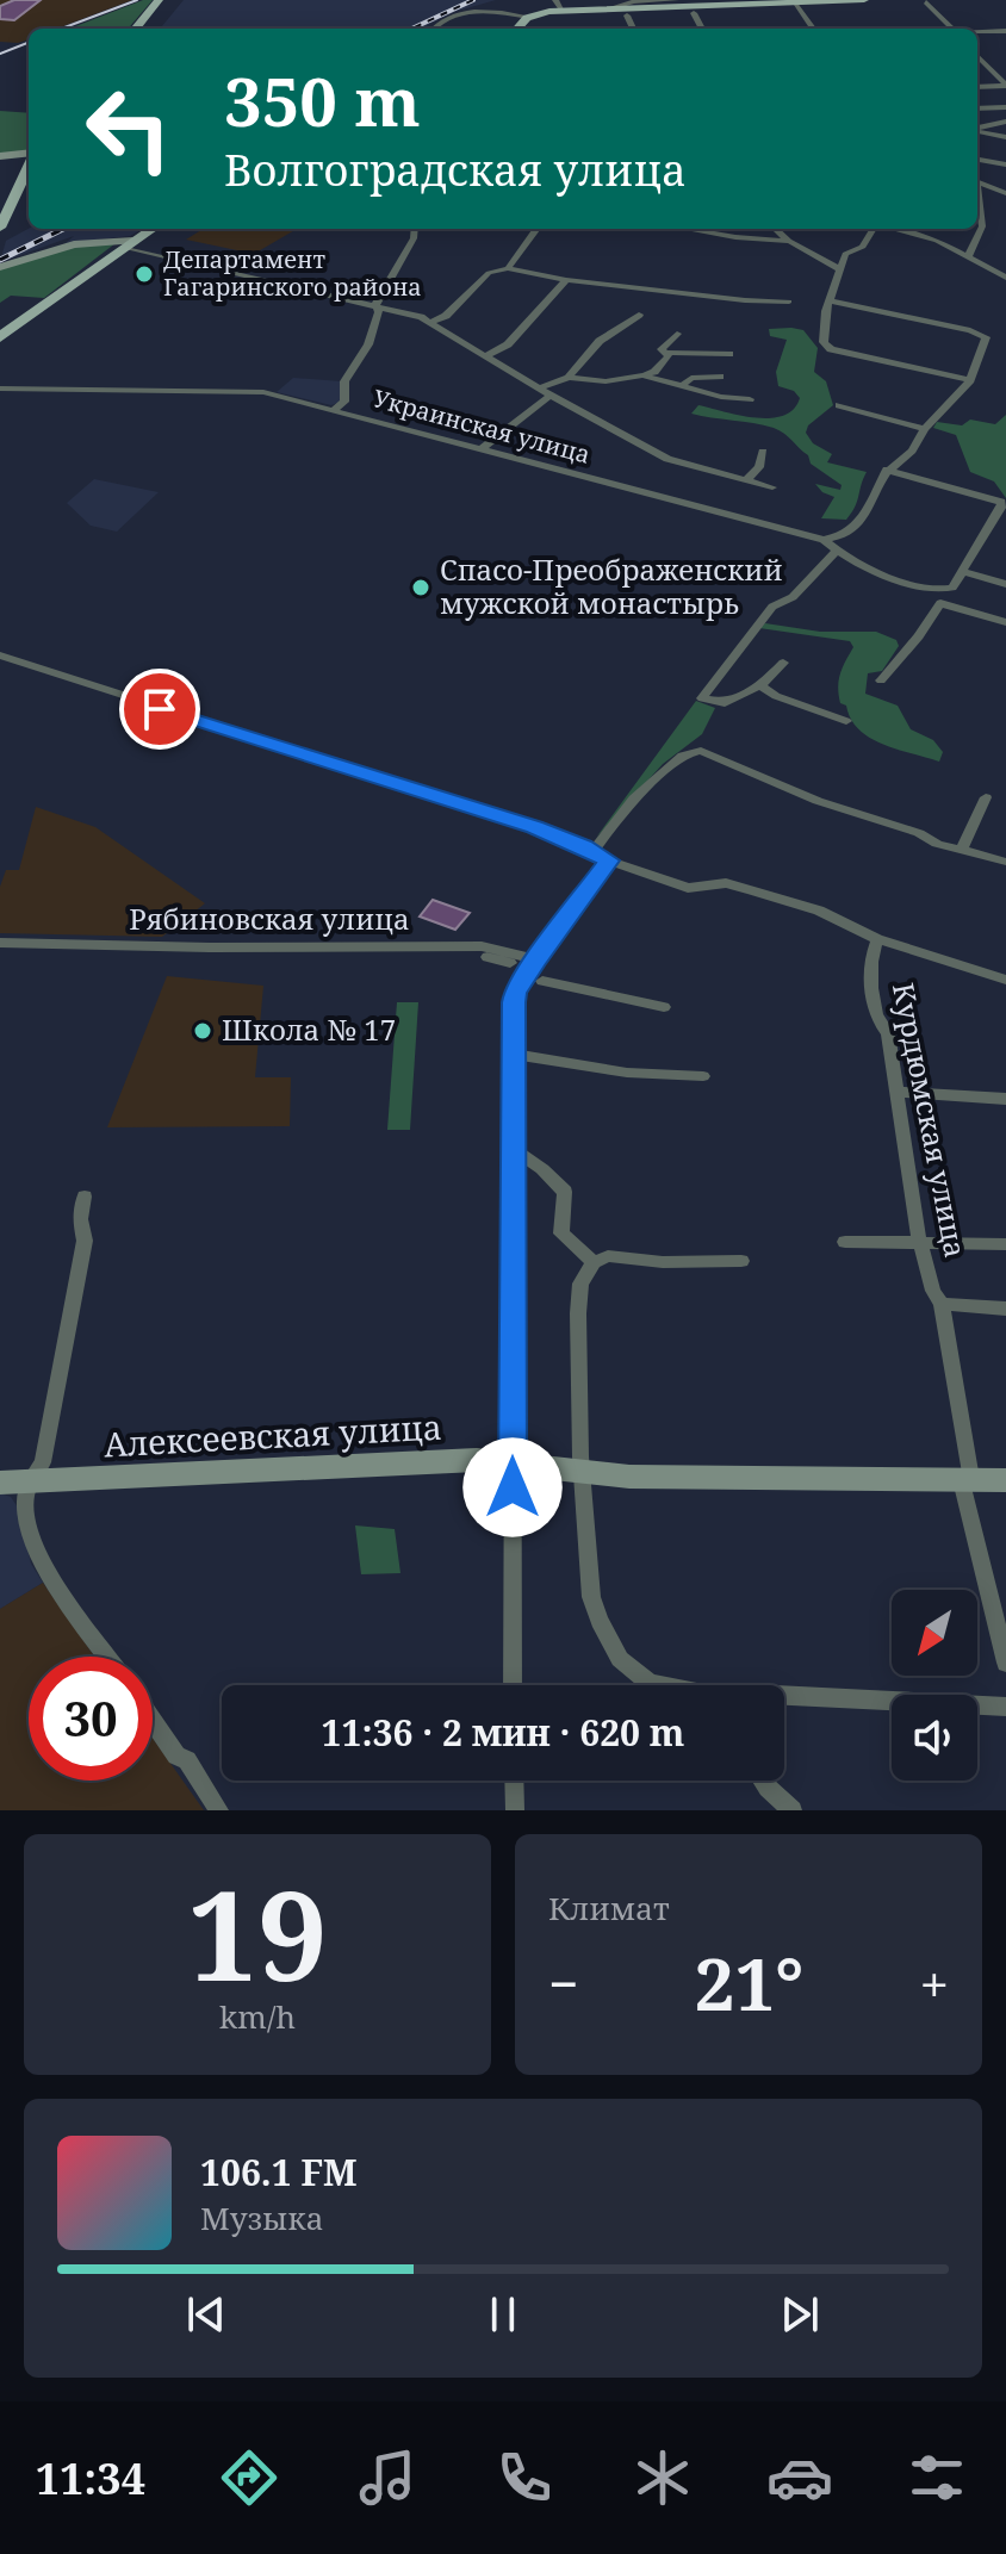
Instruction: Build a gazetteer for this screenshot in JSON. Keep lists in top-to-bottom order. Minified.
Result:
{"streets":{"street":["Украинская улица","Рябиновская улица","Курдюмская улица","Алексеевская улица"]},"crossings":[["Курдюмская улица","Алексеевская улица"]],"places":["Департамент Гагаринского района","Спасо-Преображенский мужской монастырь","Школа № 17"],"north":"bottom left","page":{"turn":["350 m","Волгоградская улица"],"limit":"30","trip":"11:36 · 2 мин · 620 m","tile":[["19","km/h"],"Климат"],"heat":["−","21°","+"],"song":["106.1 FM","Музыка"],"tabs":"11:34"}}
